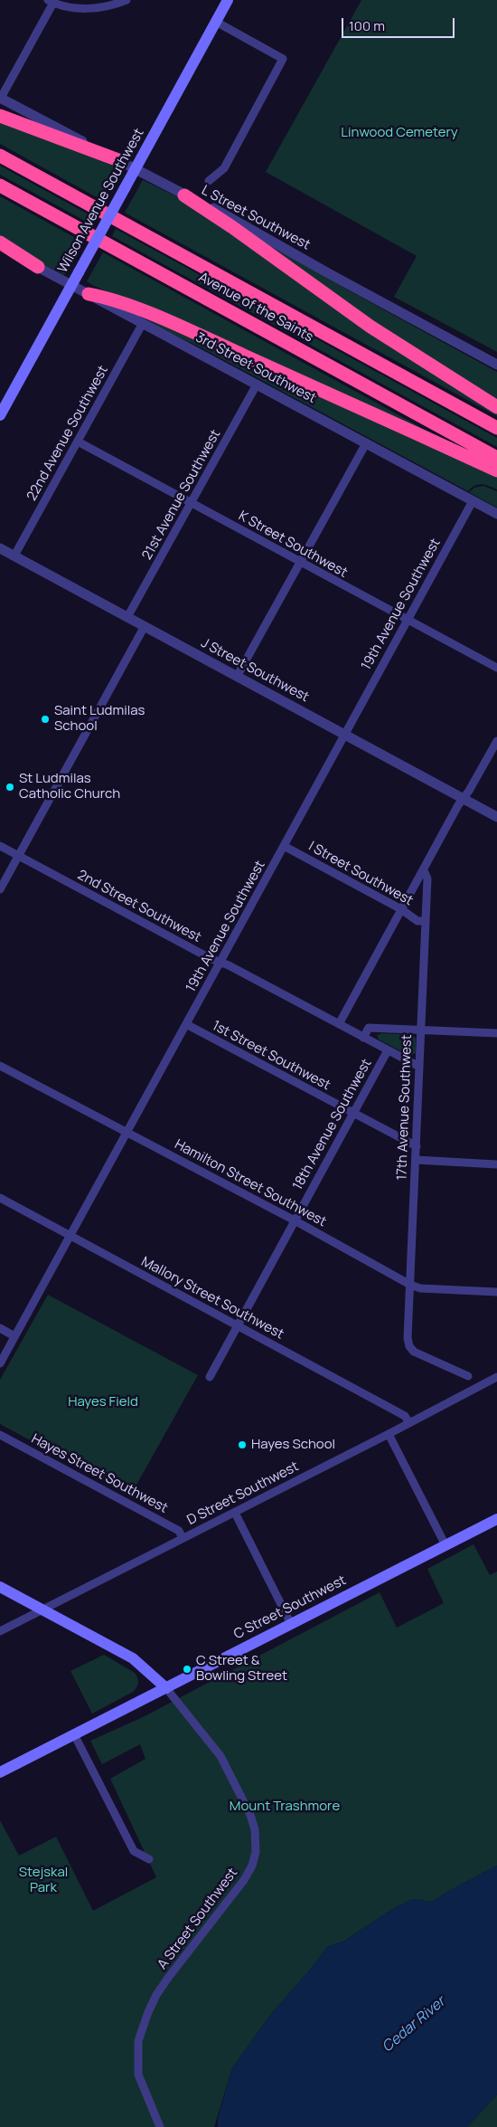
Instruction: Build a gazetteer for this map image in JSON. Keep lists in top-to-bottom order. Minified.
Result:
{"streets":{"highway":["Avenue of the Saints"],"main road":["Wilson Avenue Southwest","C Street Southwest"],"street":["L Street Southwest","3rd Street Southwest","22nd Avenue Southwest","21st Avenue Southwest","K Street Southwest","19th Avenue Southwest","J Street Southwest","I Street Southwest","2nd Street Southwest","1st Street Southwest","17th Avenue Southwest","18th Avenue Southwest","Hamilton Street Southwest","Mallory Street Southwest","Hayes Street Southwest","D Street Southwest","A Street Southwest"]},"crossings":[["Wilson Avenue Southwest","L Street Southwest"],["Wilson Avenue Southwest","3rd Street Southwest"],["3rd Street Southwest","22nd Avenue Southwest"],["3rd Street Southwest","21st Avenue Southwest"],["3rd Street Southwest","19th Avenue Southwest"],["22nd Avenue Southwest","K Street Southwest"],["22nd Avenue Southwest","J Street Southwest"],["21st Avenue Southwest","K Street Southwest"],["21st Avenue Southwest","J Street Southwest"],["K Street Southwest","19th Avenue Southwest"],["19th Avenue Southwest","J Street Southwest"],["19th Avenue Southwest","I Street Southwest"],["19th Avenue Southwest","2nd Street Southwest"],["19th Avenue Southwest","1st Street Southwest"],["19th Avenue Southwest","Hamilton Street Southwest"],["19th Avenue Southwest","Mallory Street Southwest"],["I Street Southwest","17th Avenue Southwest"],["2nd Street Southwest","17th Avenue Southwest"],["2nd Street Southwest","18th Avenue Southwest"],["1st Street Southwest","17th Avenue Southwest"],["1st Street Southwest","18th Avenue Southwest"],["17th Avenue Southwest","Hamilton Street Southwest"],["18th Avenue Southwest","Hamilton Street Southwest"],["18th Avenue Southwest","Mallory Street Southwest"],["Mallory Street Southwest","D Street Southwest"],["Hayes Street Southwest","D Street Southwest"],["C Street Southwest","A Street Southwest"]],"water":["Cedar River"],"parks":["Linwood Cemetery","Hayes Field","Mount Trashmore","Stejskal Park"],"places":["Saint Ludmilas School","St Ludmilas Catholic Church","Hayes School","C Street & Bowling Street"],"scale_bar":"100 m"}
